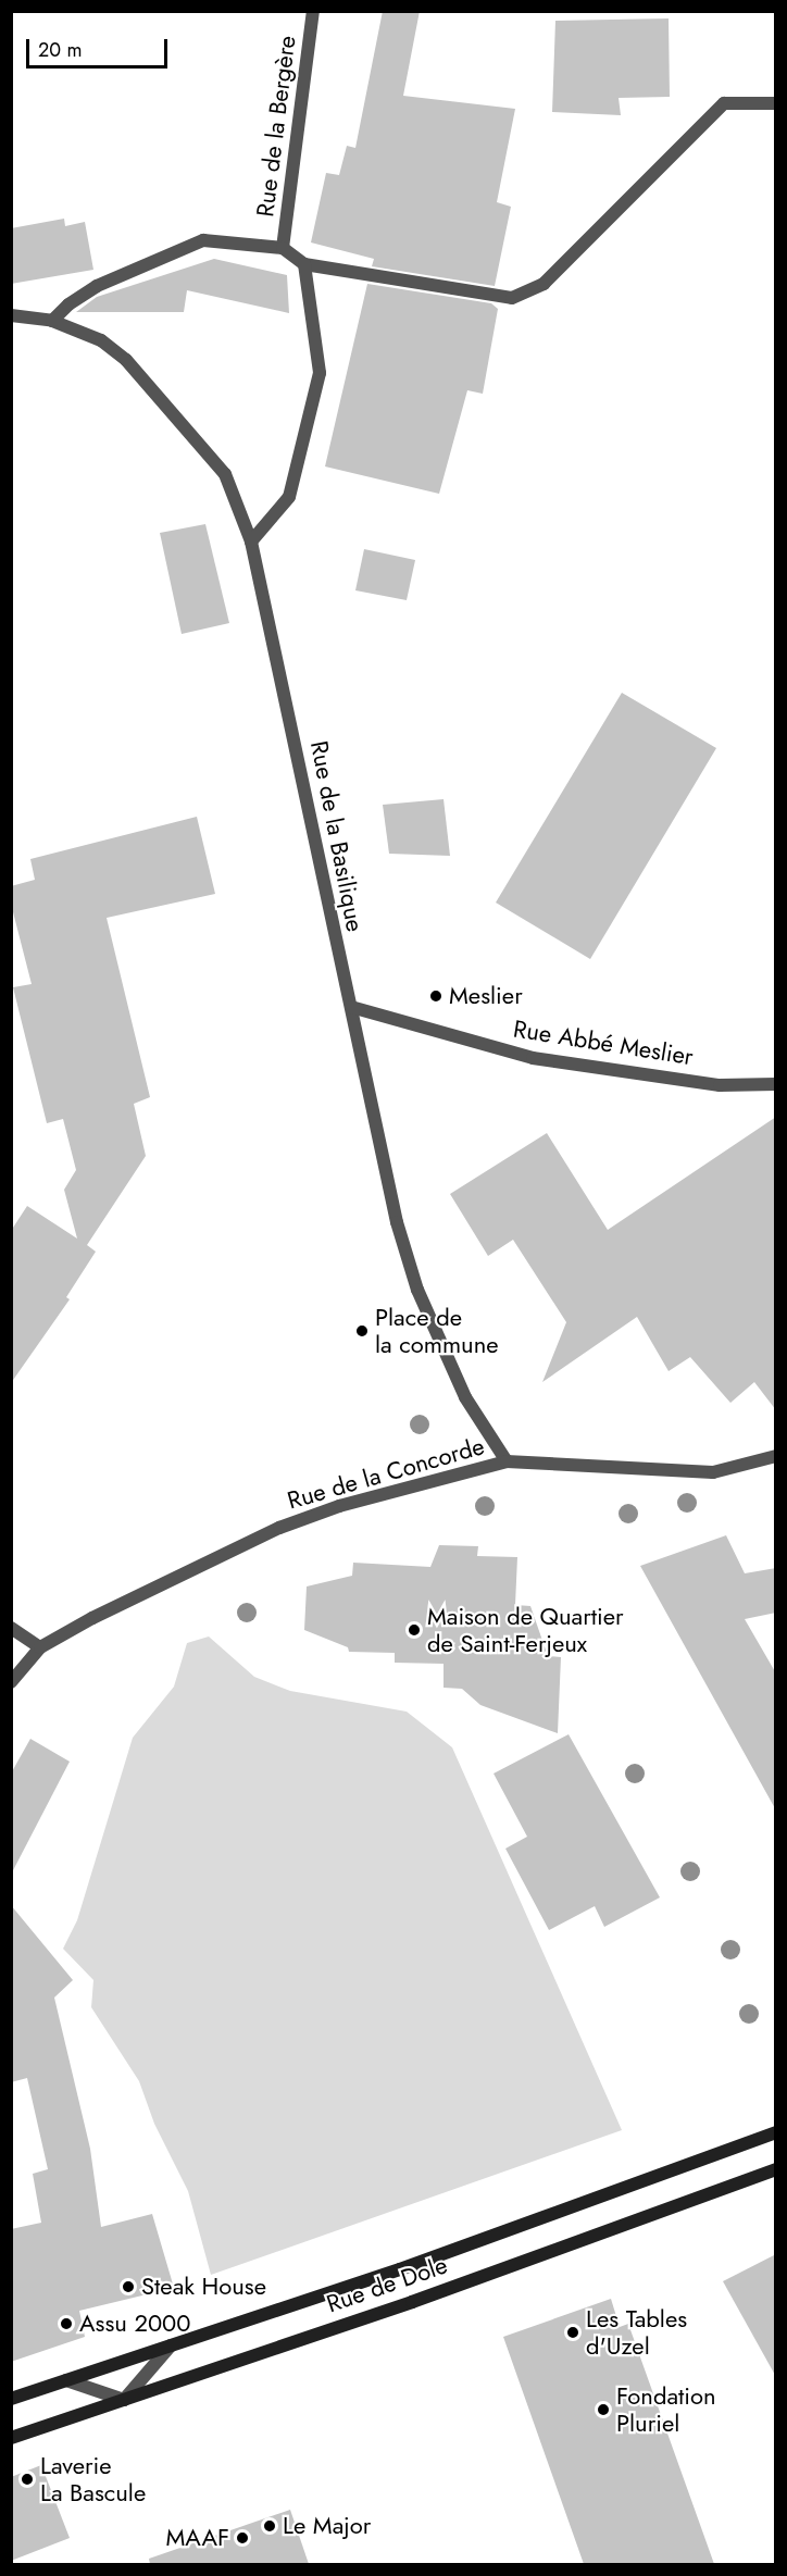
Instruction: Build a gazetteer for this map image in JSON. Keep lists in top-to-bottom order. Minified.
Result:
{"streets":{"main road":["Rue de Dole"],"street":["Rue de la Bergère","Rue de la Basilique","Rue Abbé Meslier","Rue de la Concorde"]},"crossings":[["Rue de la Bergère","Rue de la Basilique"],["Rue de la Basilique","Rue Abbé Meslier"],["Rue de la Basilique","Rue de la Concorde"]],"places":["Meslier","Place de la commune","Maison de Quartier de Saint-Ferjeux","Steak House","Assu 2000","Les Tables d'Uzel","Fondation Pluriel","Laverie La Bascule","Le Major","MAAF"],"scale_bar":"20 m"}
